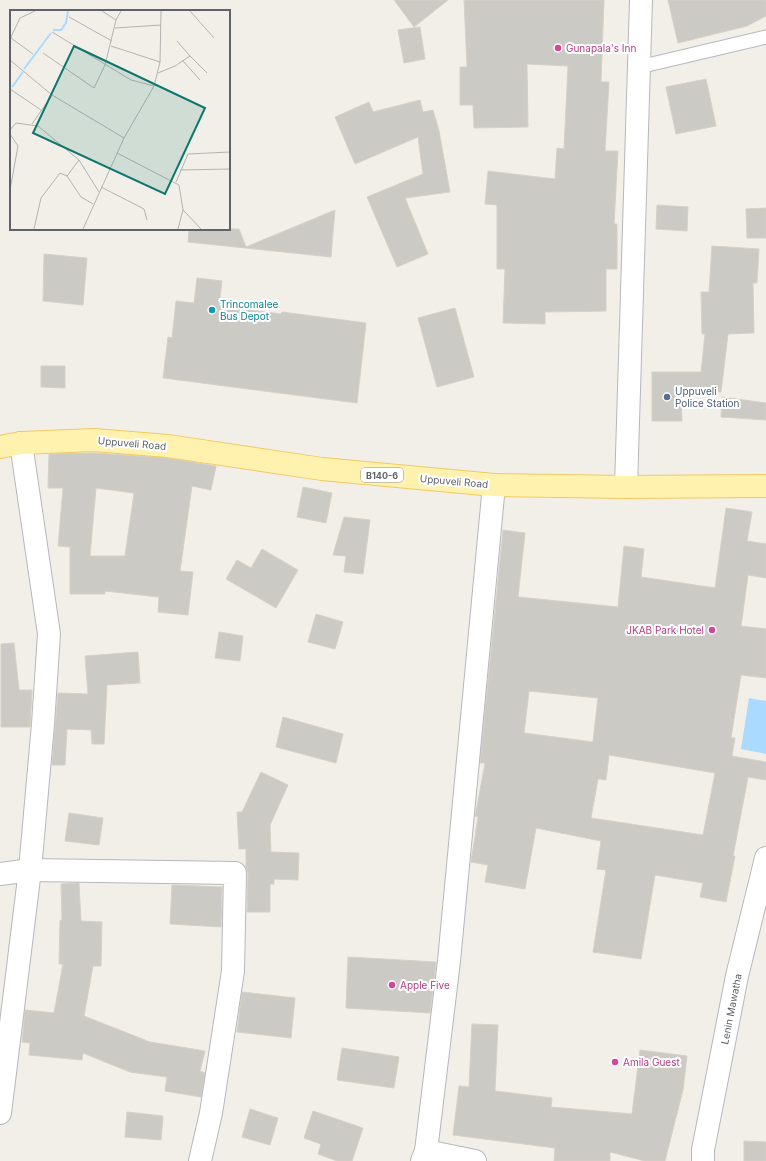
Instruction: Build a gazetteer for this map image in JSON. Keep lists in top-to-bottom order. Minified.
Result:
{"streets":{"main road":["Uppuveli Road","B140-6"],"street":["Lenin Mawatha"]},"places":["Gunapala's Inn","Trincomalee Bus Depot","Uppuveli Police Station","JKAB Park Hotel","Apple Five","Amila Guest"]}
